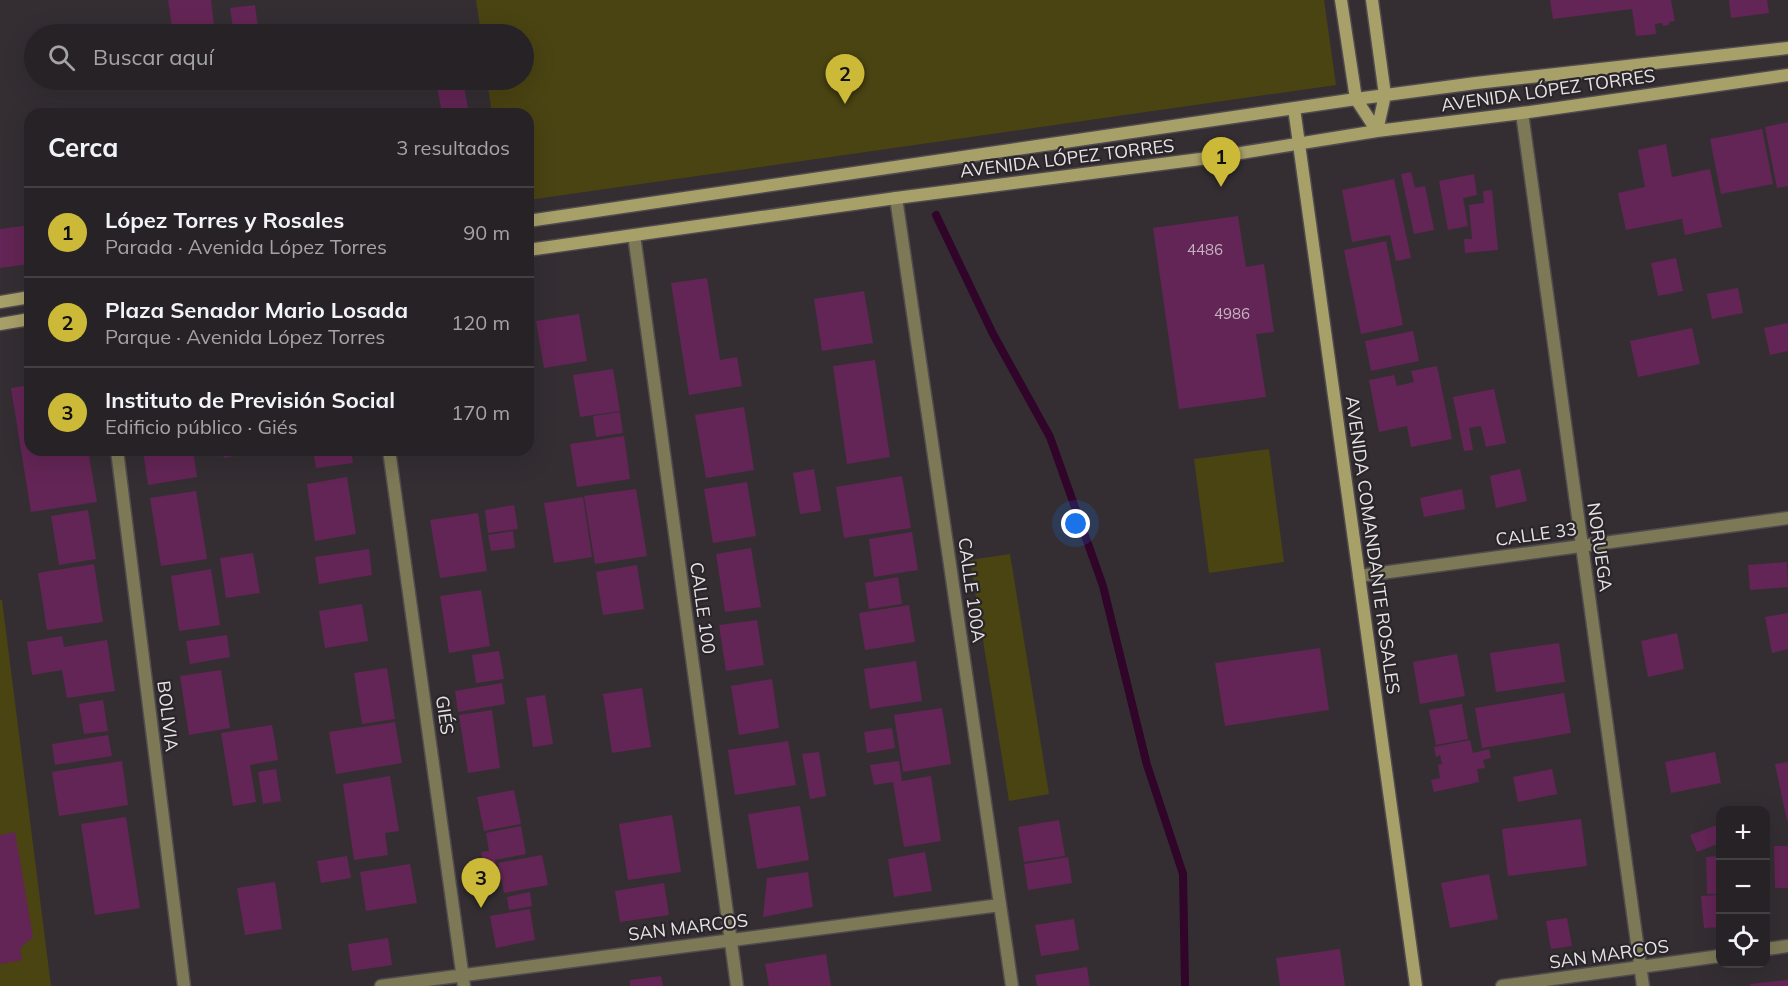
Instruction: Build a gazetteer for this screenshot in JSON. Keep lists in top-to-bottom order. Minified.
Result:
{"streets":{"main road":["AVENIDA LÓPEZ TORRES","AVENIDA COMANDANTE ROSALES"],"street":["CALLE 33","NORUEGA","CALLE 100A","CALLE 100","GIÉS","BOLIVIA","SAN MARCOS"]},"crossings":[["AVENIDA LÓPEZ TORRES","AVENIDA COMANDANTE ROSALES"],["AVENIDA LÓPEZ TORRES","NORUEGA"],["AVENIDA LÓPEZ TORRES","CALLE 100A"],["AVENIDA LÓPEZ TORRES","CALLE 100"],["CALLE 33","AVENIDA COMANDANTE ROSALES"],["CALLE 33","NORUEGA"],["NORUEGA","SAN MARCOS"],["CALLE 100A","SAN MARCOS"],["CALLE 100","SAN MARCOS"],["GIÉS","SAN MARCOS"]],"house_numbers":["4486","4986"],"page":{"search":"Buscar aquí","pins":["2","1","3"],"heading":["Cerca","3 resultados"],"list":[{"mark":"1","name":"López Torres y Rosales","note":"Parada · Avenida López Torres","value":"90 m"},{"mark":"2","name":"Plaza Senador Mario Losada","note":"Parque · Avenida López Torres","value":"120 m"},{"mark":"3","name":"Instituto de Previsión Social","note":"Edificio público · Giés","value":"170 m"}],"map_buttons":["+","−"]}}
